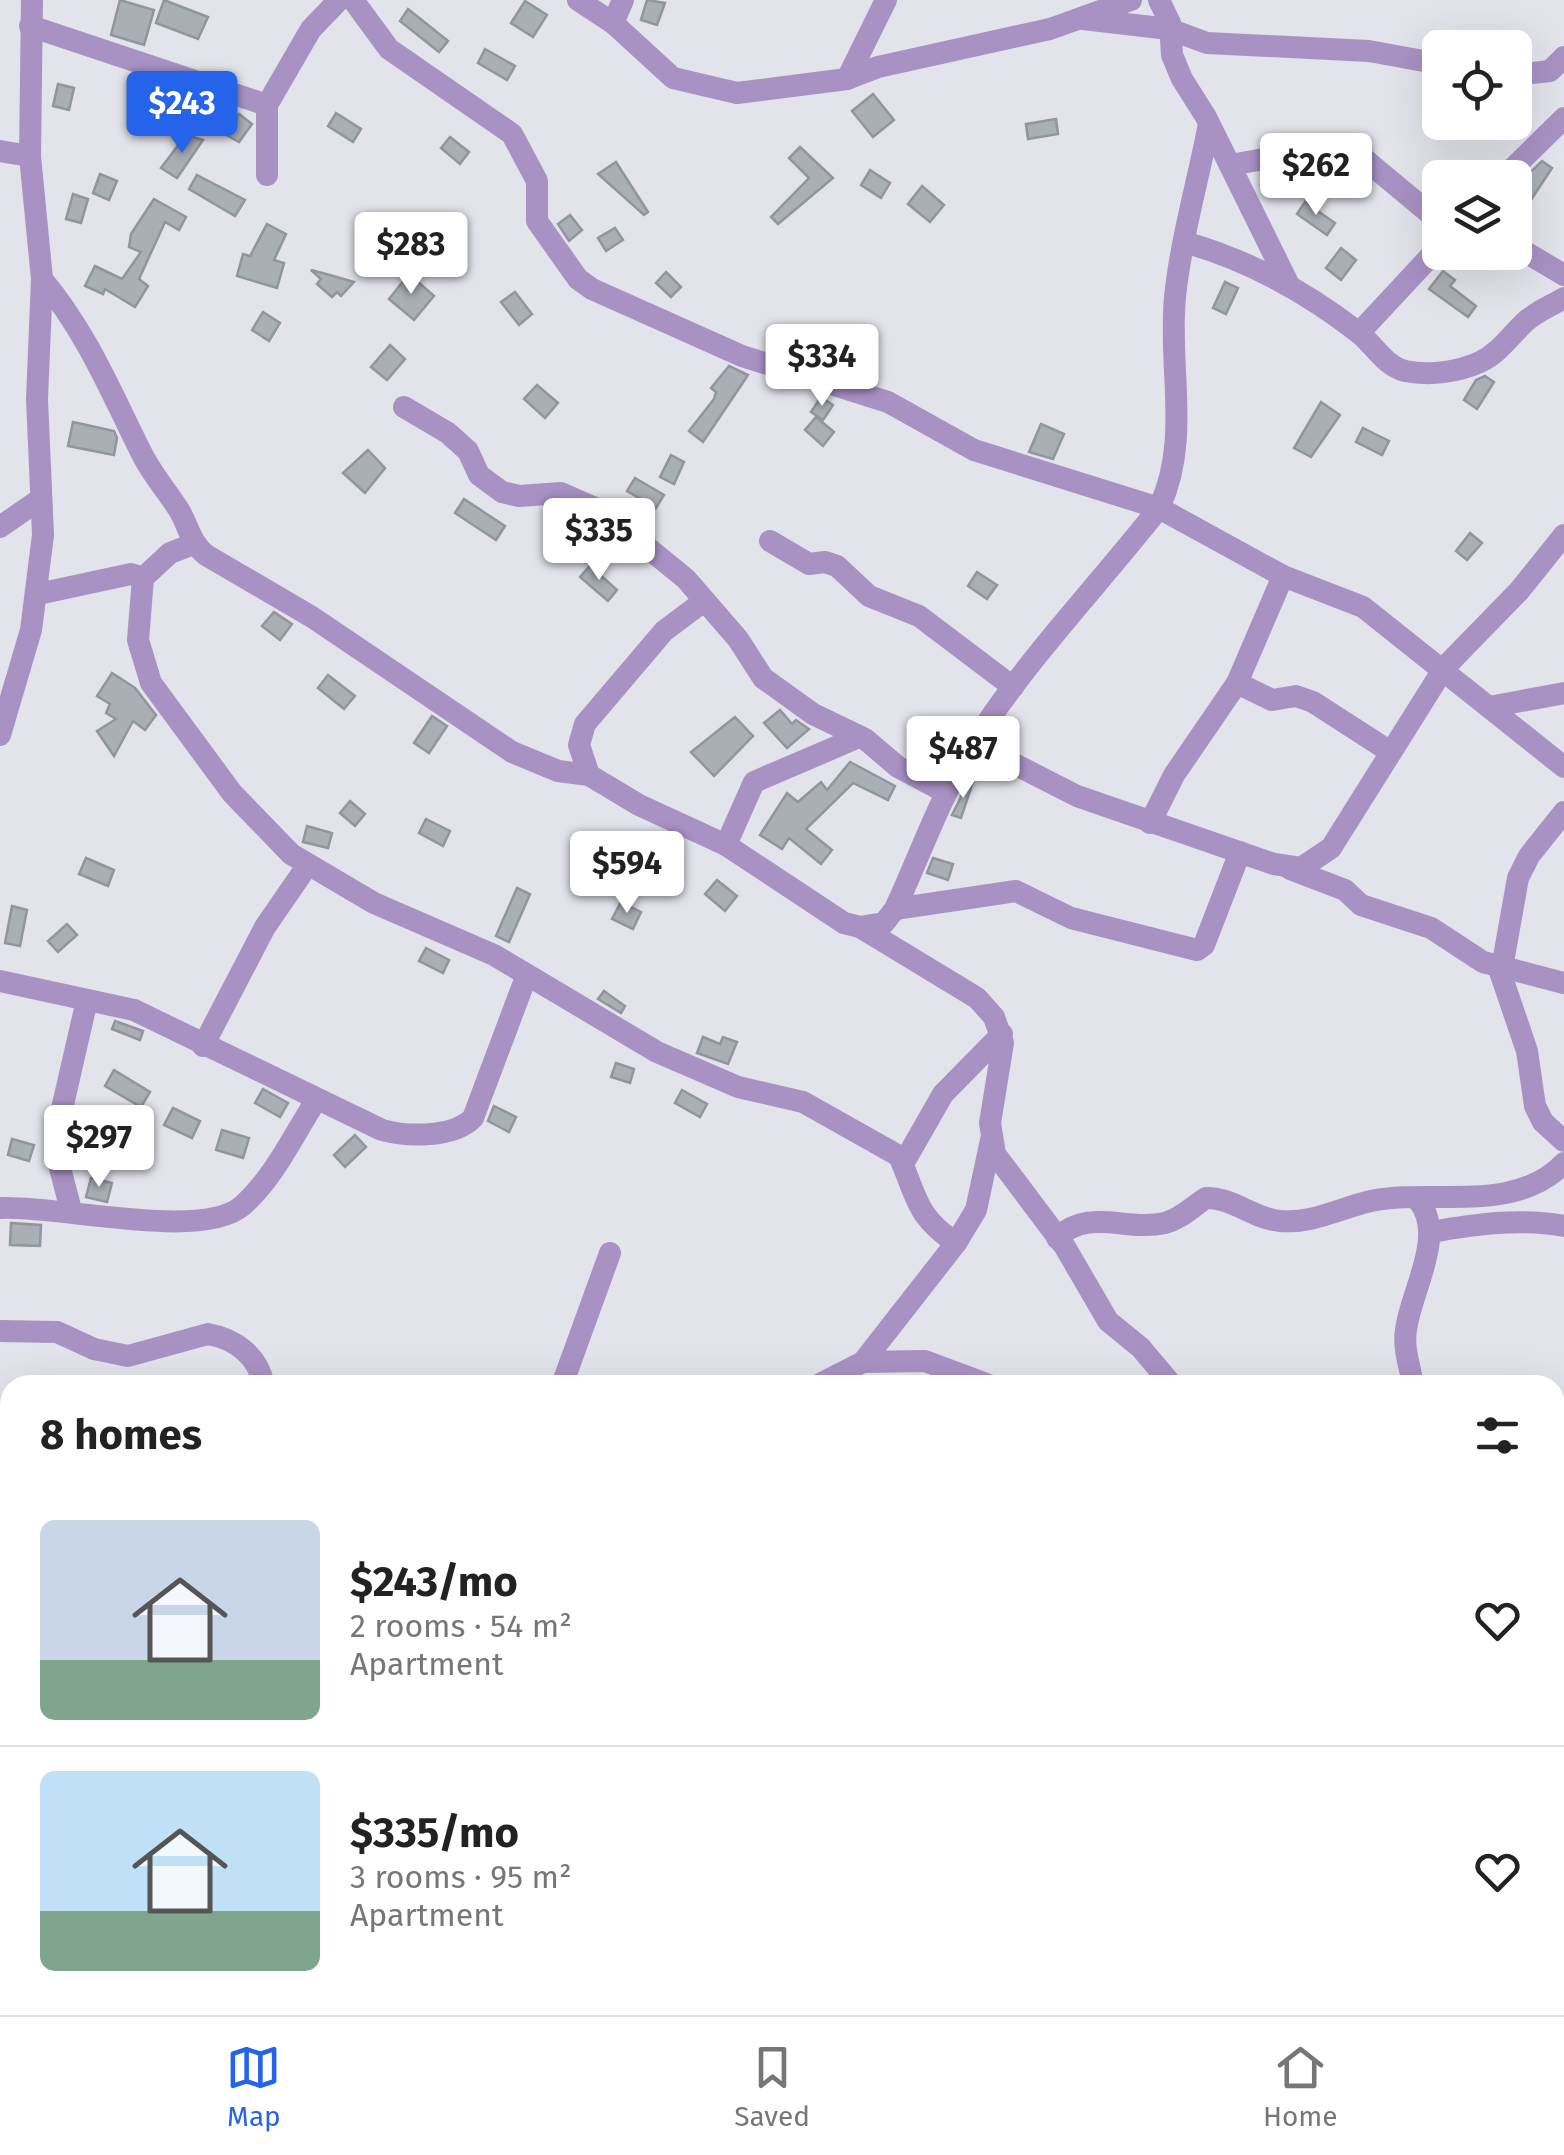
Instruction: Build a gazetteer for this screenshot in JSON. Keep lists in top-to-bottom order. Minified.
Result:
{"page":{"price":["$243","$262","$283","$334","$335","$487","$594","$297"],"heading":"8 homes","list":[{"name":"$243/mo","note":"2 rooms · 54 m² · Apartment"},{"name":"$335/mo","note":"3 rooms · 95 m² · Apartment"}],"tabs":["Map","Saved","Home"]}}
